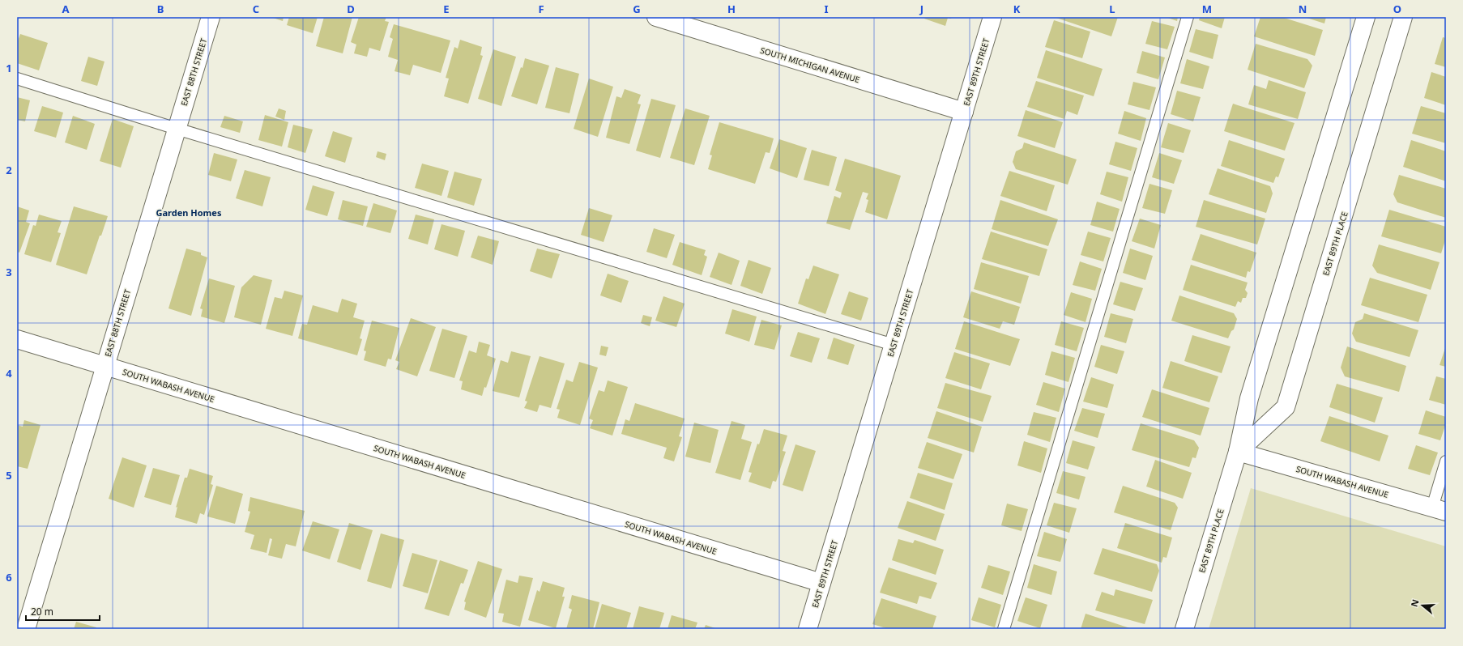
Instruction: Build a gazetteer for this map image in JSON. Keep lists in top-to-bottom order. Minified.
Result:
{"streets":{"street":["SOUTH MICHIGAN AVENUE","EAST 88TH STREET","EAST 89TH STREET","EAST 89TH PLACE","SOUTH WABASH AVENUE"]},"crossings":[["SOUTH MICHIGAN AVENUE","EAST 89TH STREET"],["EAST 88TH STREET","SOUTH WABASH AVENUE"],["EAST 89TH STREET","SOUTH WABASH AVENUE"],["EAST 89TH PLACE","SOUTH WABASH AVENUE"]],"districts":["Garden Homes"],"scale_bar":"20 m","north":"left","grid":{"columns":["A","B","C","D","E","F","G","H","I","J","K","L","M","N","O"],"rows":["1","2","3","4","5","6"]}}
